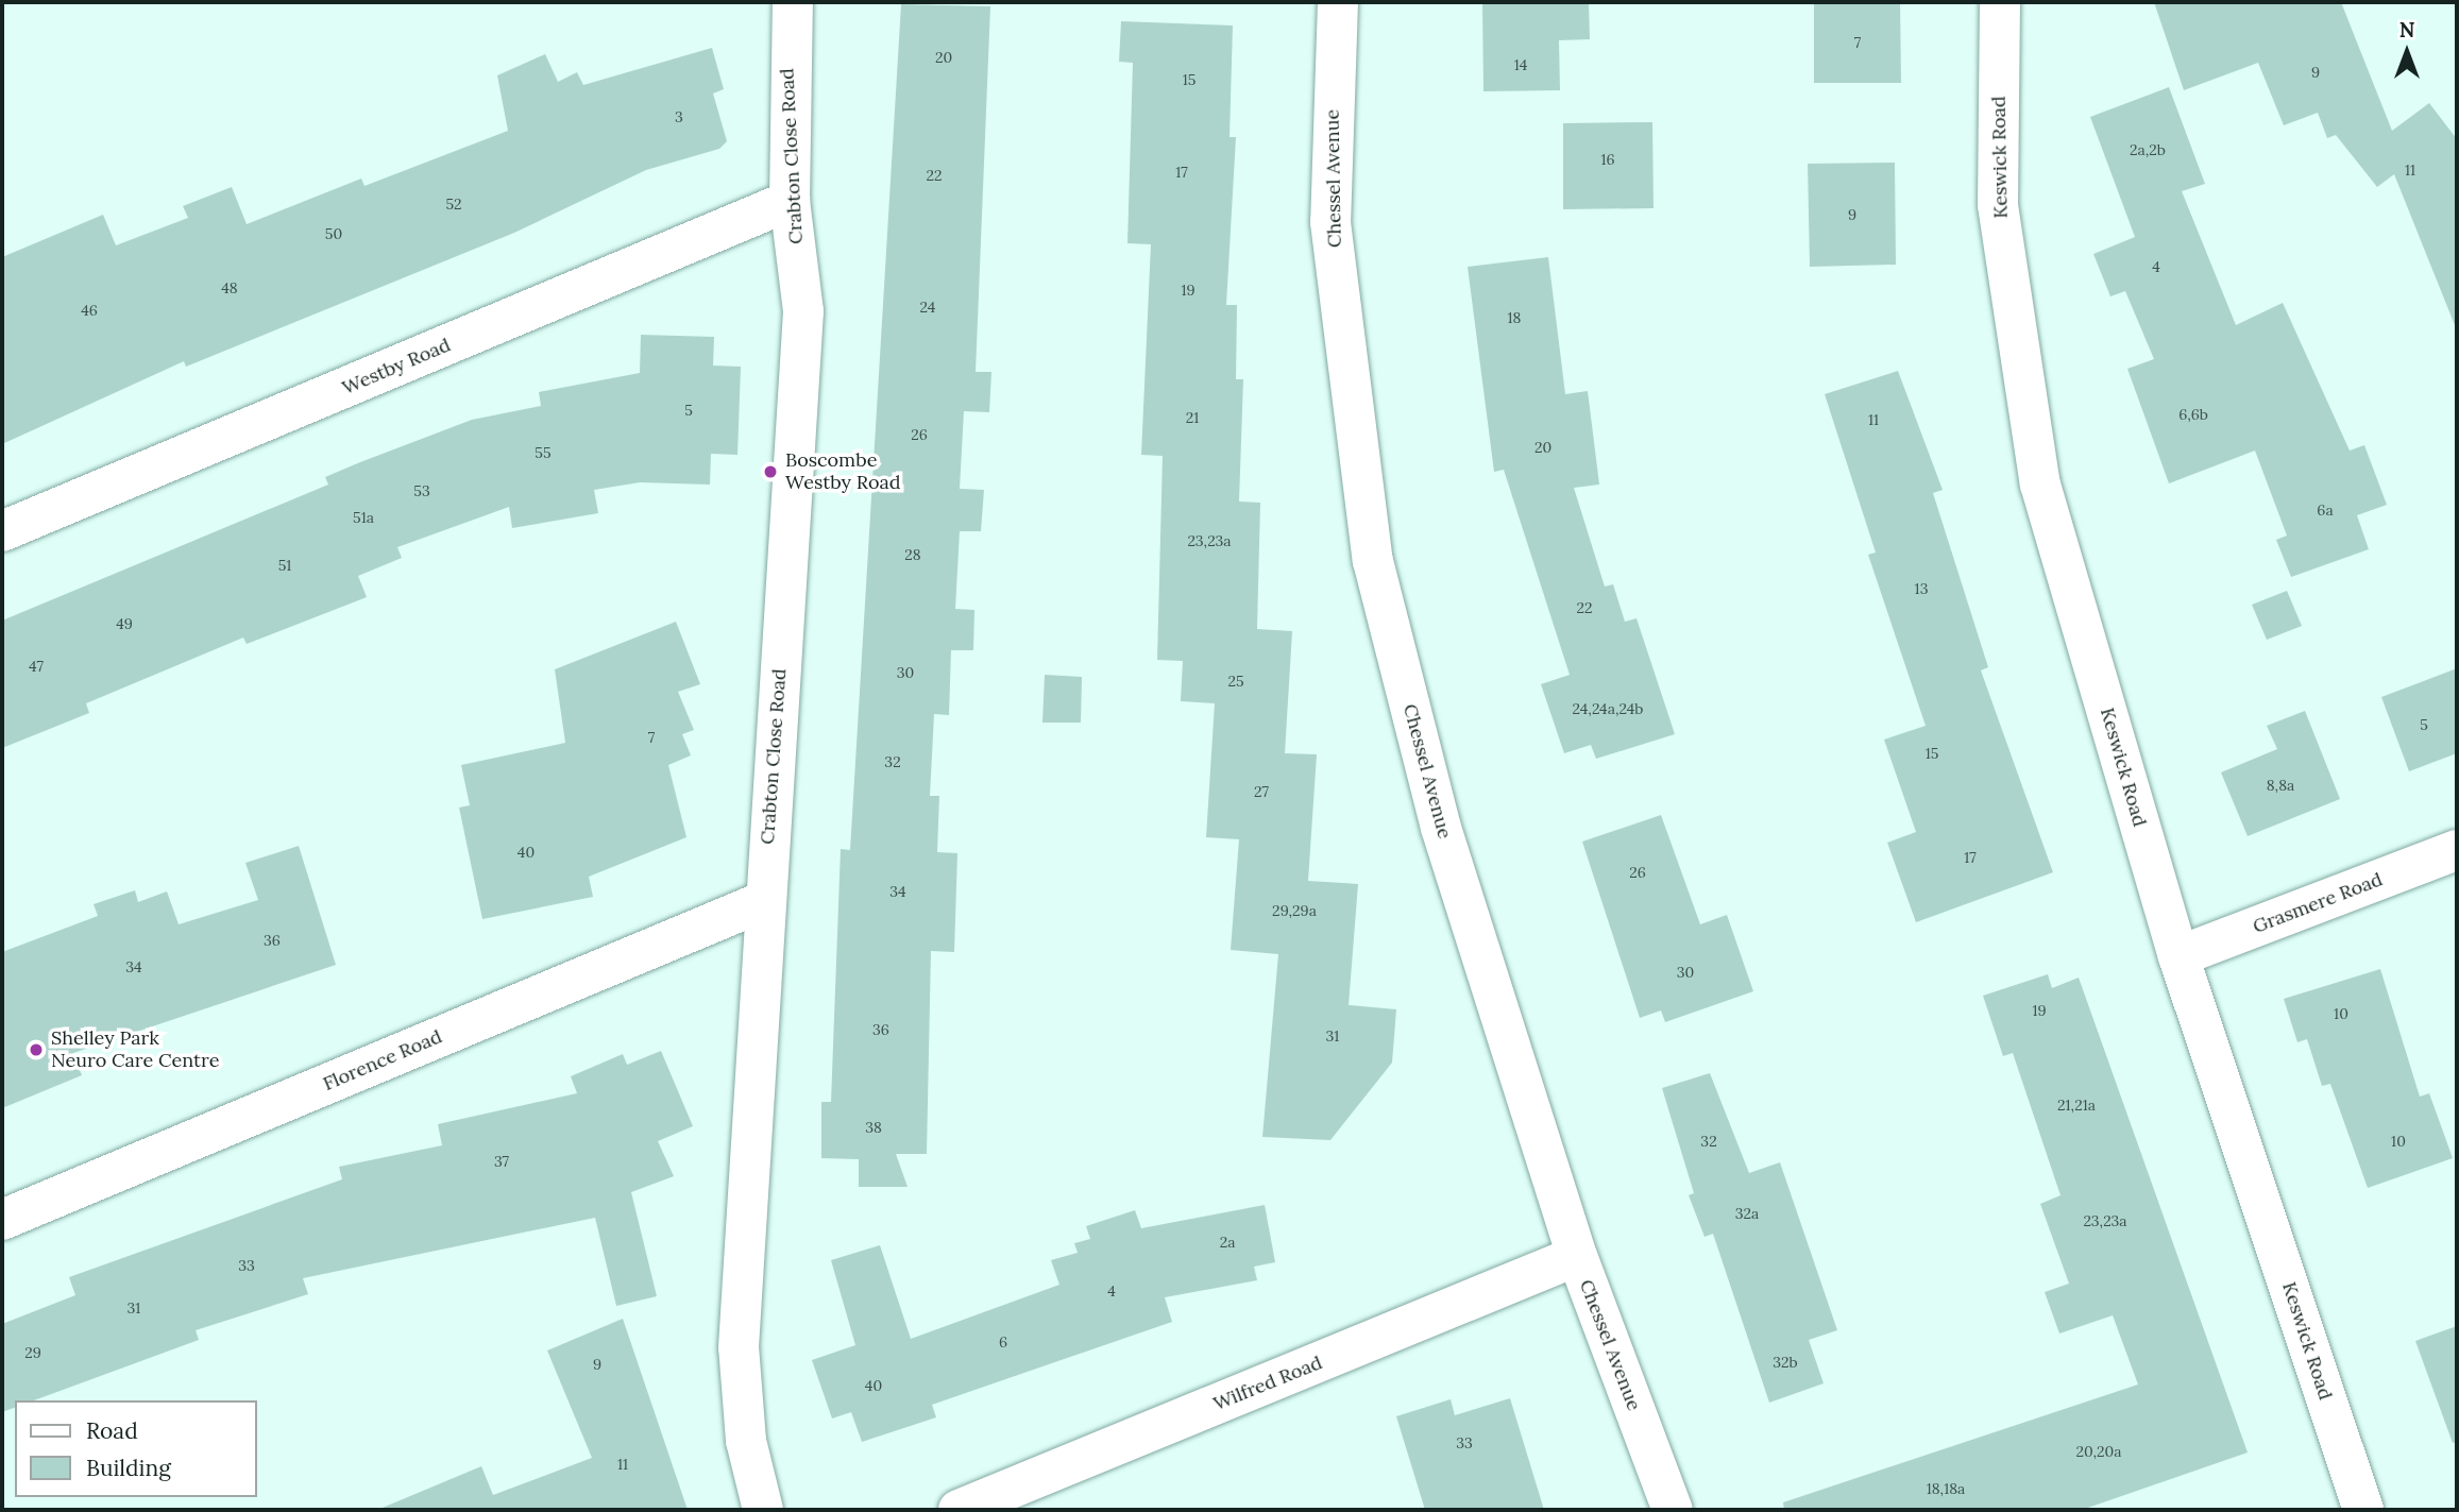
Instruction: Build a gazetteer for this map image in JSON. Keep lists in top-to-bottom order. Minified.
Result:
{"streets":{"street":["Crabton Close Road","Keswick Road","Chessel Avenue","Westby Road","Grasmere Road","Florence Road","Wilfred Road"]},"crossings":[["Crabton Close Road","Westby Road"],["Crabton Close Road","Florence Road"],["Keswick Road","Grasmere Road"],["Chessel Avenue","Wilfred Road"]],"places":["Boscombe Westby Road","Shelley Park Neuro Care Centre"],"house_numbers":["7","20","14","9","15","3","2a,2b","16","11","17","22","52","9","50","4","48","19","24","46","18","5","6,6b","21","11","26","20","55","53","6a","51a","23,23a","28","51","13","22","49","47","30","25","24,24a,24b","5","7","15","32","8,8a","27","40","17","26","34","29,29a","36","34","30","19","10","36","31","21,21a","38","32","10","37","32a","23,23a","2a","33","4","31","6","29","32b","9","40","33","20,20a","11","18,18a"],"legend":["Road","Building"],"north":"top"}
